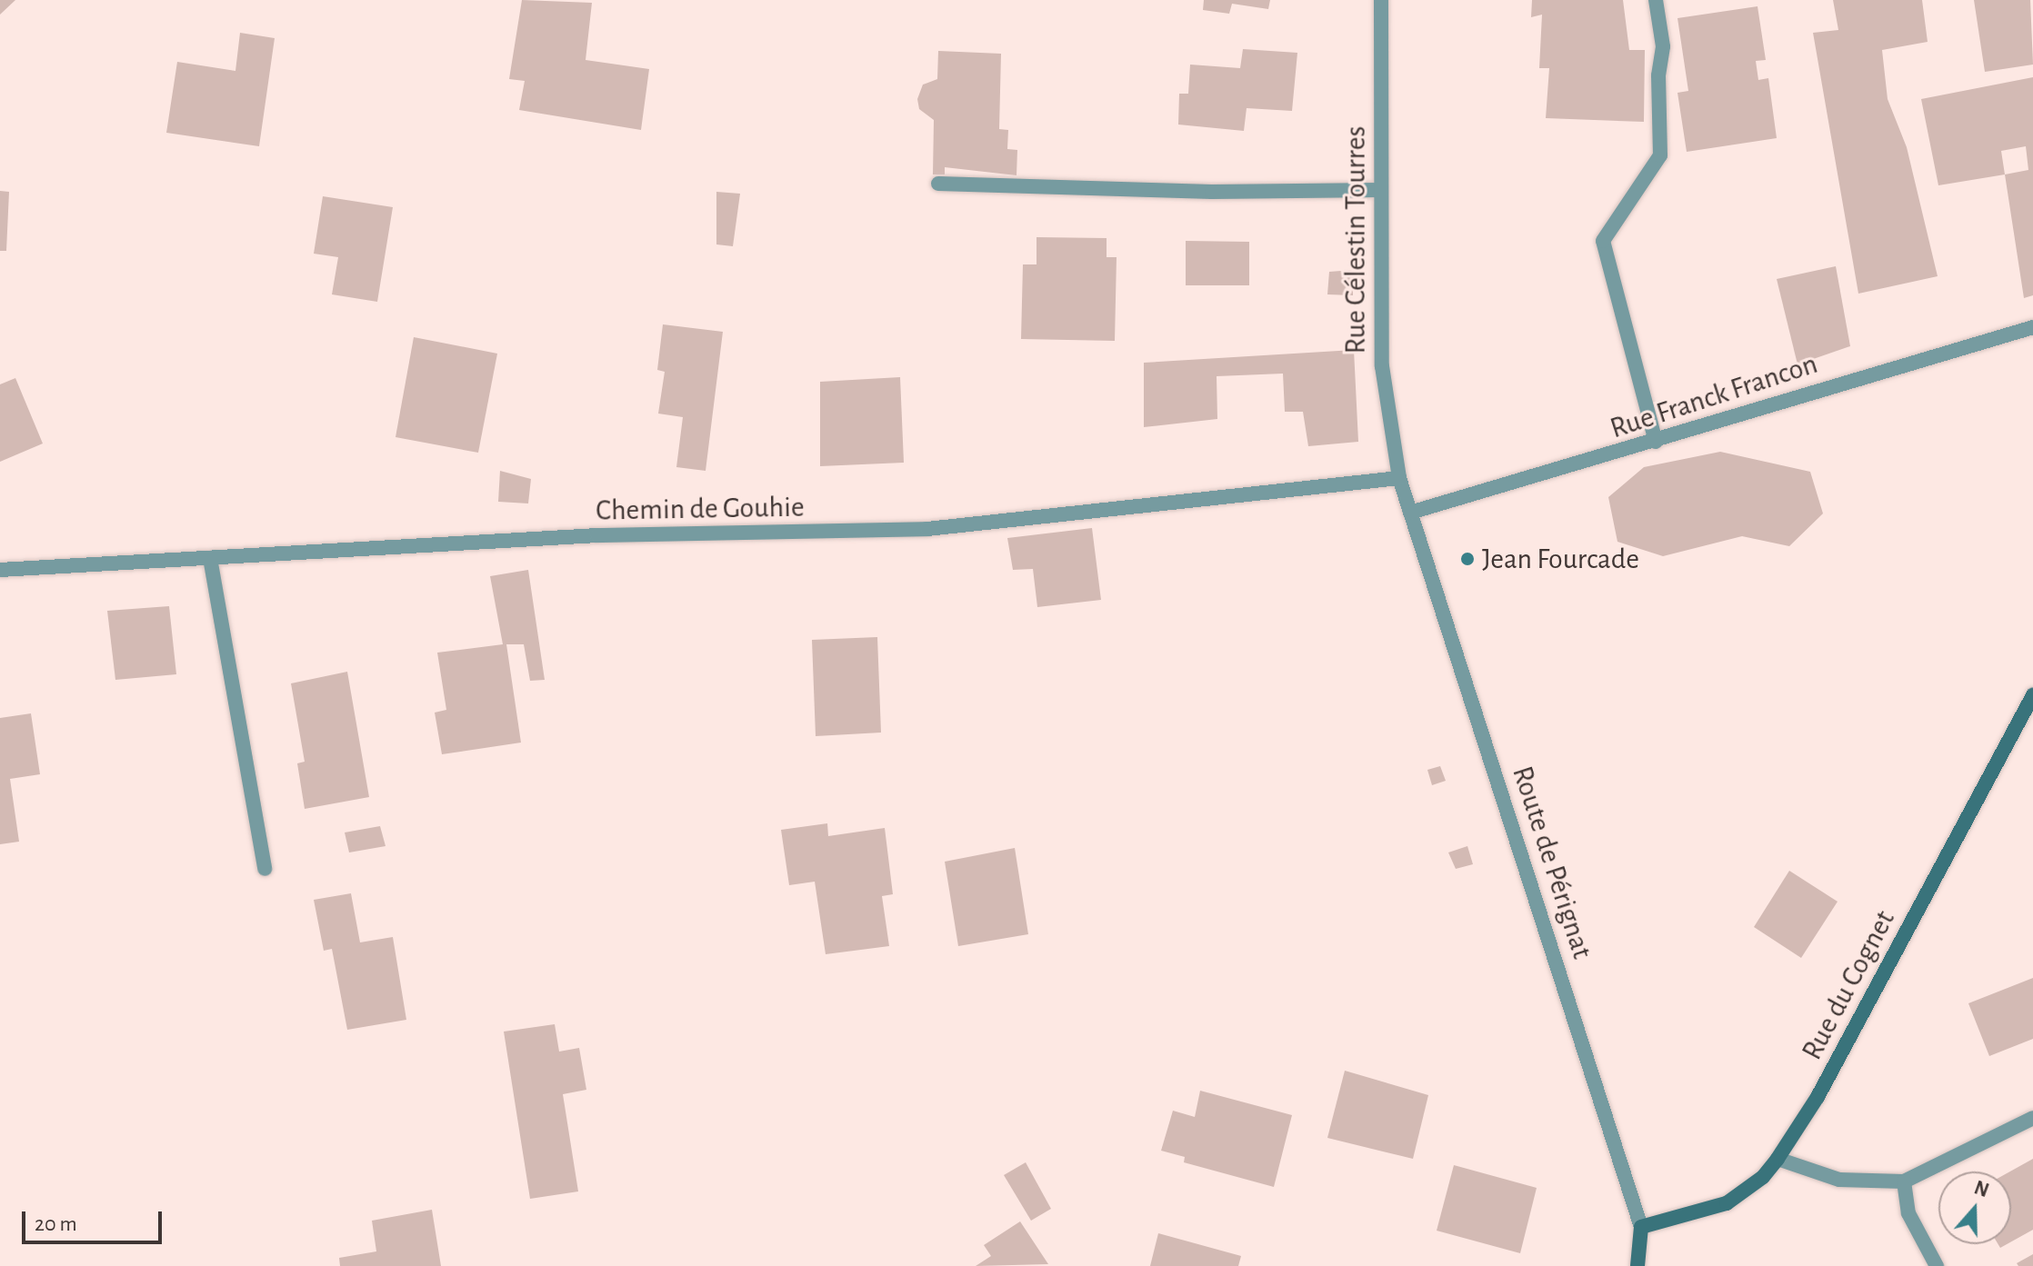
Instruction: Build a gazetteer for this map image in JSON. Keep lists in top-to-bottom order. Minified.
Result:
{"streets":{"street":["Rue Célestin Tourres","Rue Franck Francon","Chemin de Gouhie","Route de Pérignat","Rue du Cognet"]},"crossings":[["Rue Célestin Tourres","Chemin de Gouhie"],["Rue Célestin Tourres","Route de Pérignat"],["Rue Franck Francon","Route de Pérignat"],["Chemin de Gouhie","Route de Pérignat"],["Route de Pérignat","Rue du Cognet"]],"places":["Jean Fourcade"],"scale_bar":"20 m","north":"top"}
